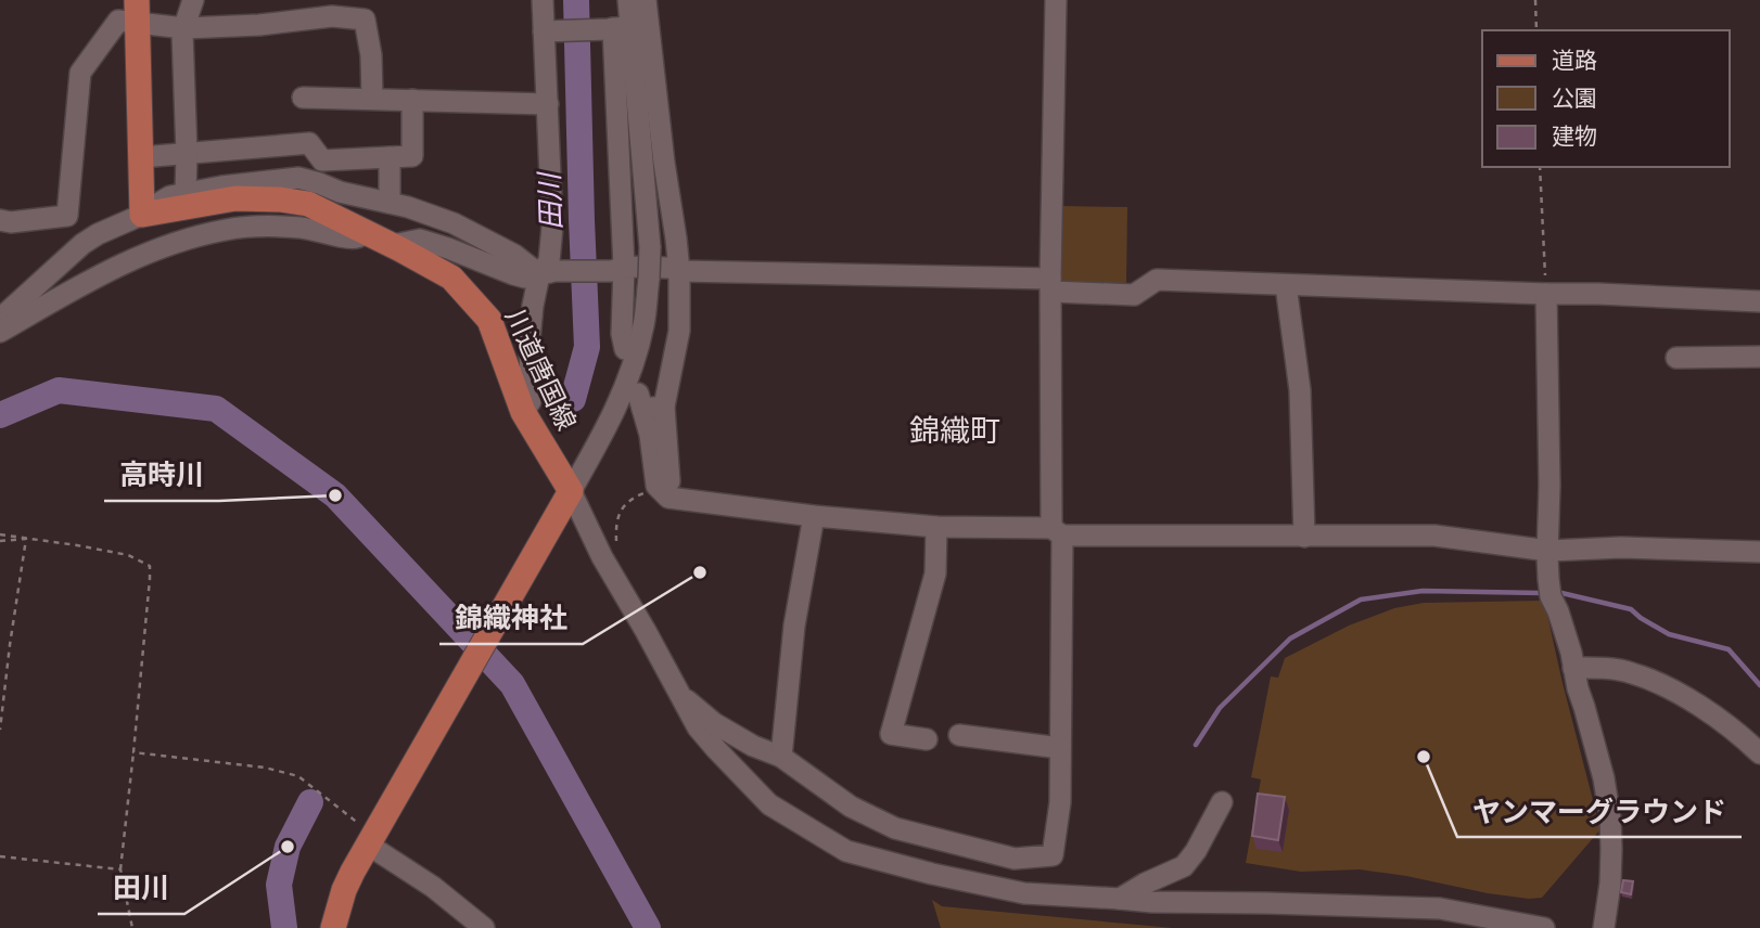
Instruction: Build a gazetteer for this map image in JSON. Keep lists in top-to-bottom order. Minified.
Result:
{"streets":{"main road":["川道唐国線"]},"districts":["錦織町"],"water":["田川"],"places":["高時川","錦織神社","ヤンマーグラウンド","田川"],"legend":["道路","公園","建物"]}
